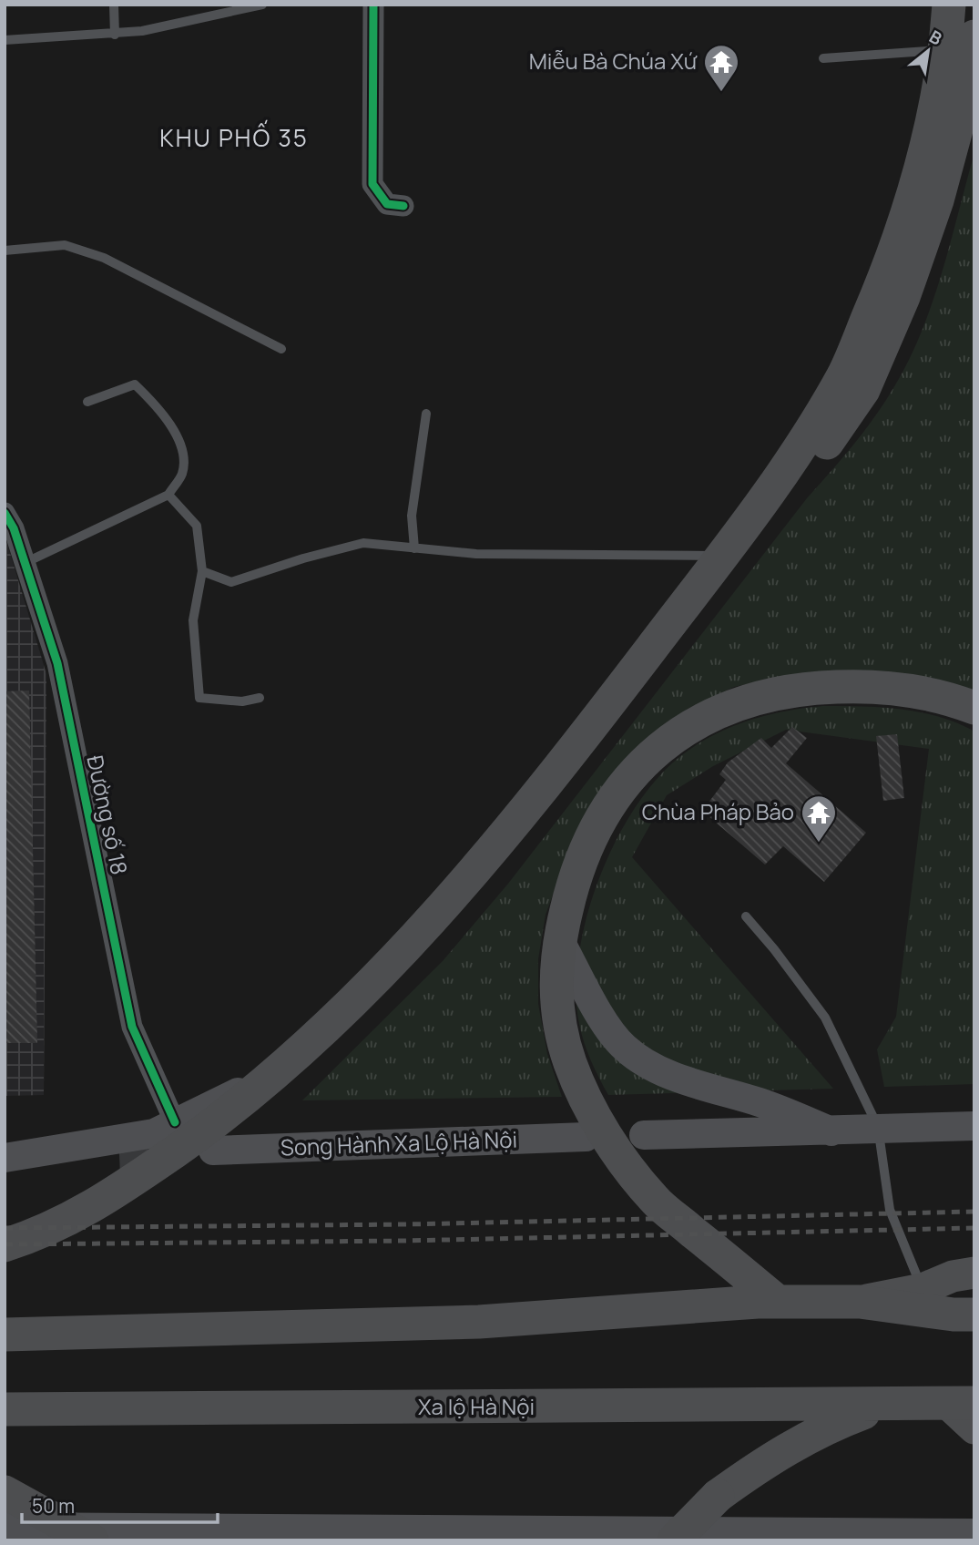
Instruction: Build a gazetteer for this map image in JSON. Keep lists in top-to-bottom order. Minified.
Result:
{"streets":{"highway":["Xa lộ Hà Nội"],"main road":["Song Hành Xa Lộ Hà Nội"],"street":["Đường số 18"]},"districts":["KHU PHỐ 35"],"places":{"temple":["Miễu Bà Chúa Xứ","Chùa Pháp Bảo"]},"scale_bar":"50 m","north":"top right"}
